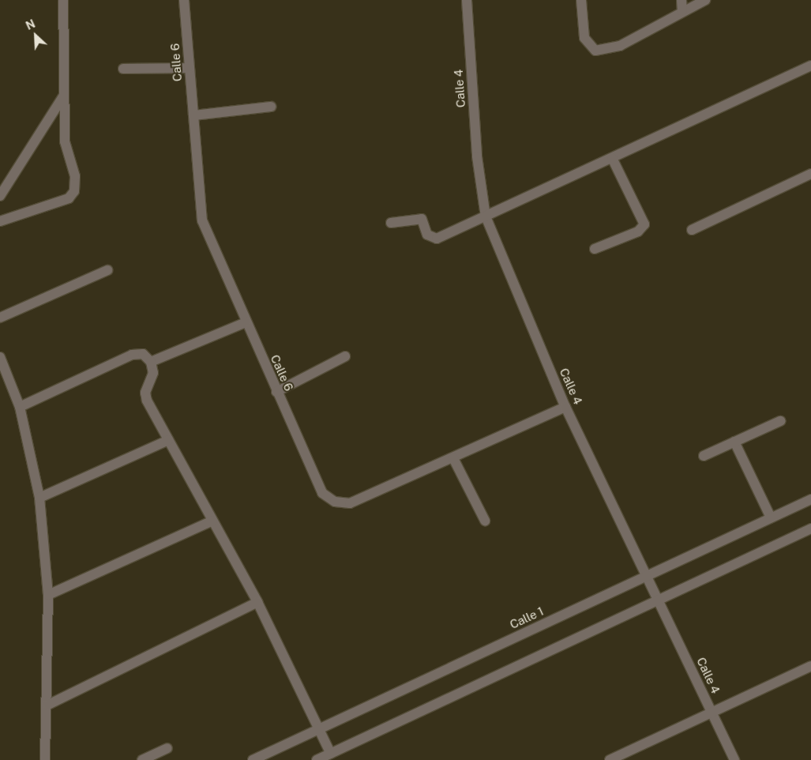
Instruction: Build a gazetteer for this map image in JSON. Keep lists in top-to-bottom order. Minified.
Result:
{"streets":{"street":["Calle 6","Calle 4","Calle 1"]},"crossings":[["Calle 6","Calle 4"],["Calle 4","Calle 1"]],"north":"top left"}
